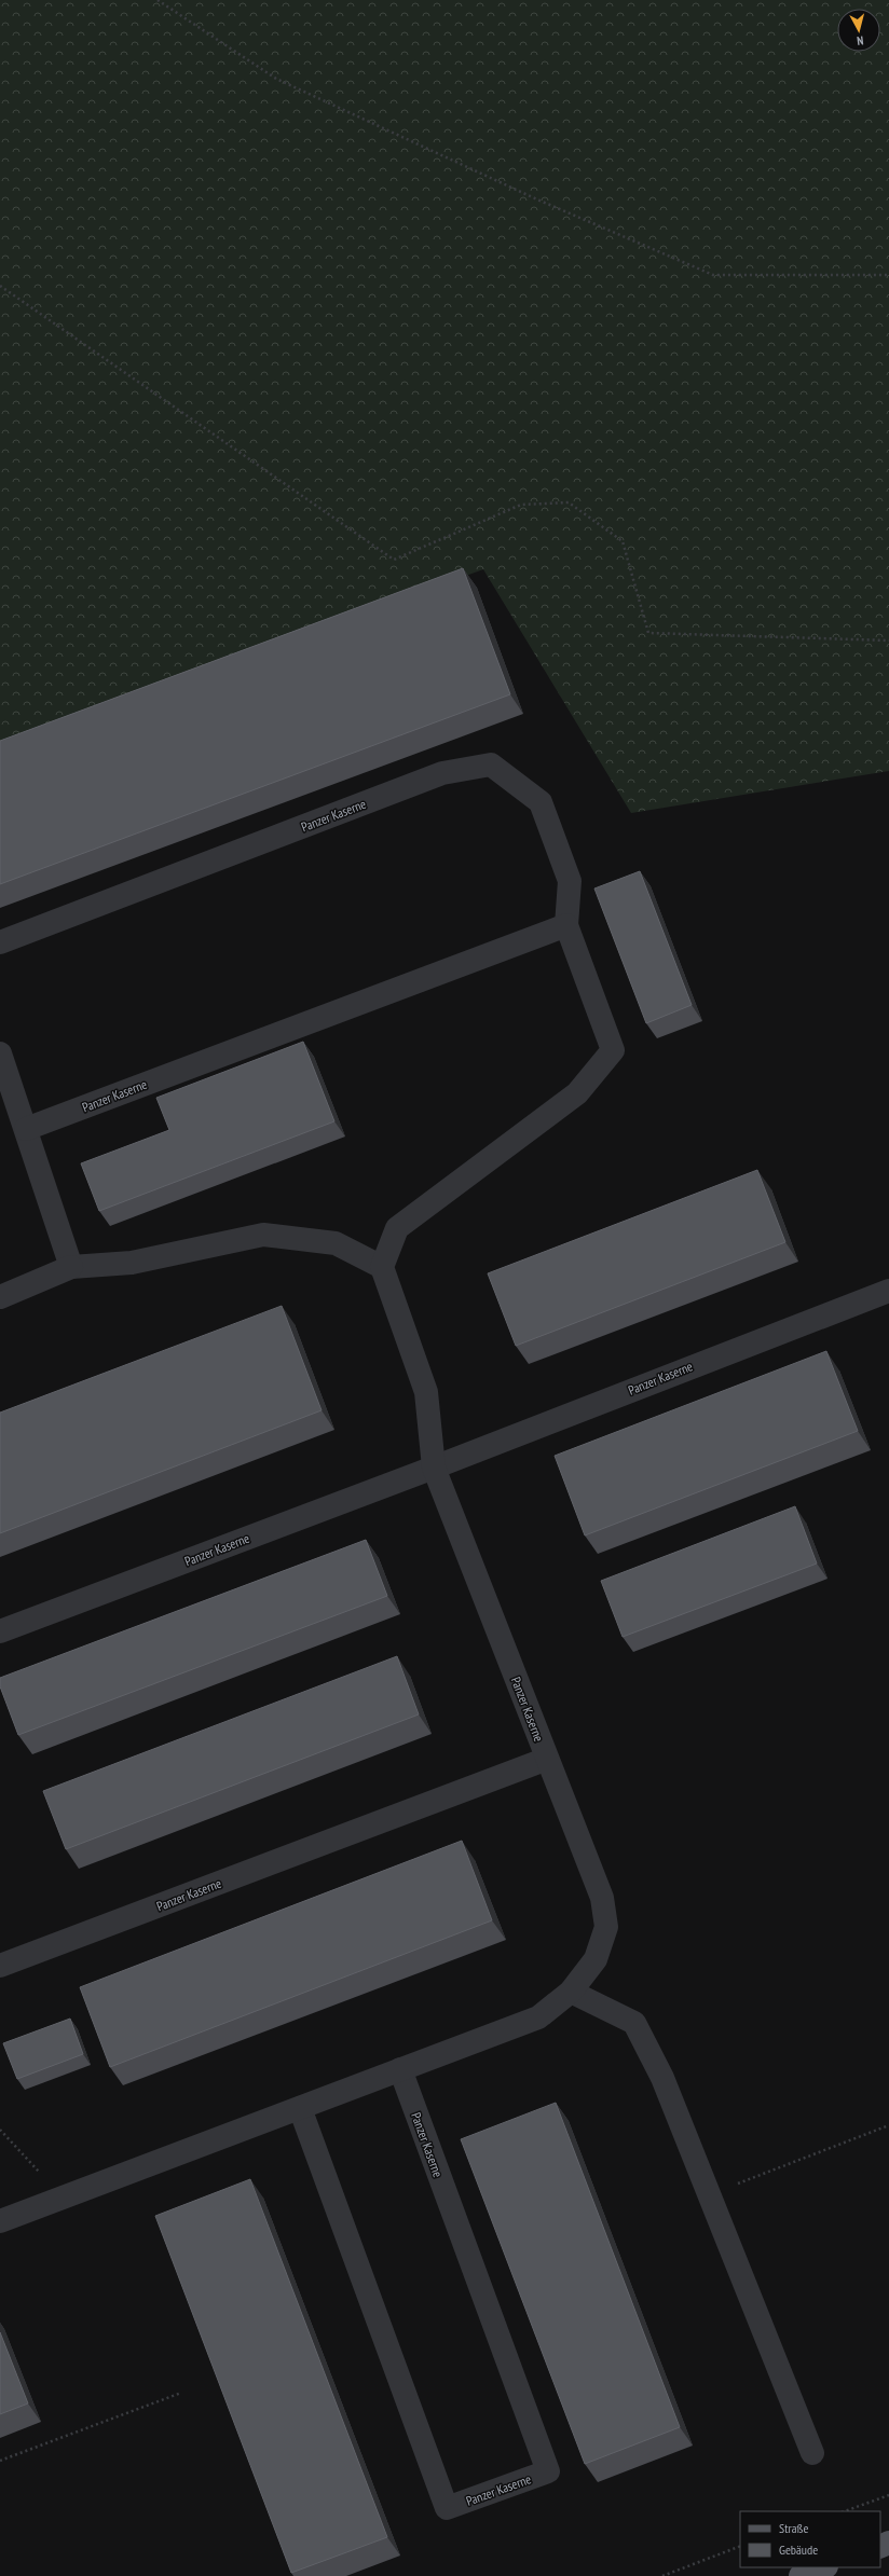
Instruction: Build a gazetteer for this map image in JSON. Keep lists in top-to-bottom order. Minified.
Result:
{"streets":{"lane":["Panzer Kaserne"]},"legend":["Straße","Gebäude"],"north":"bottom"}
